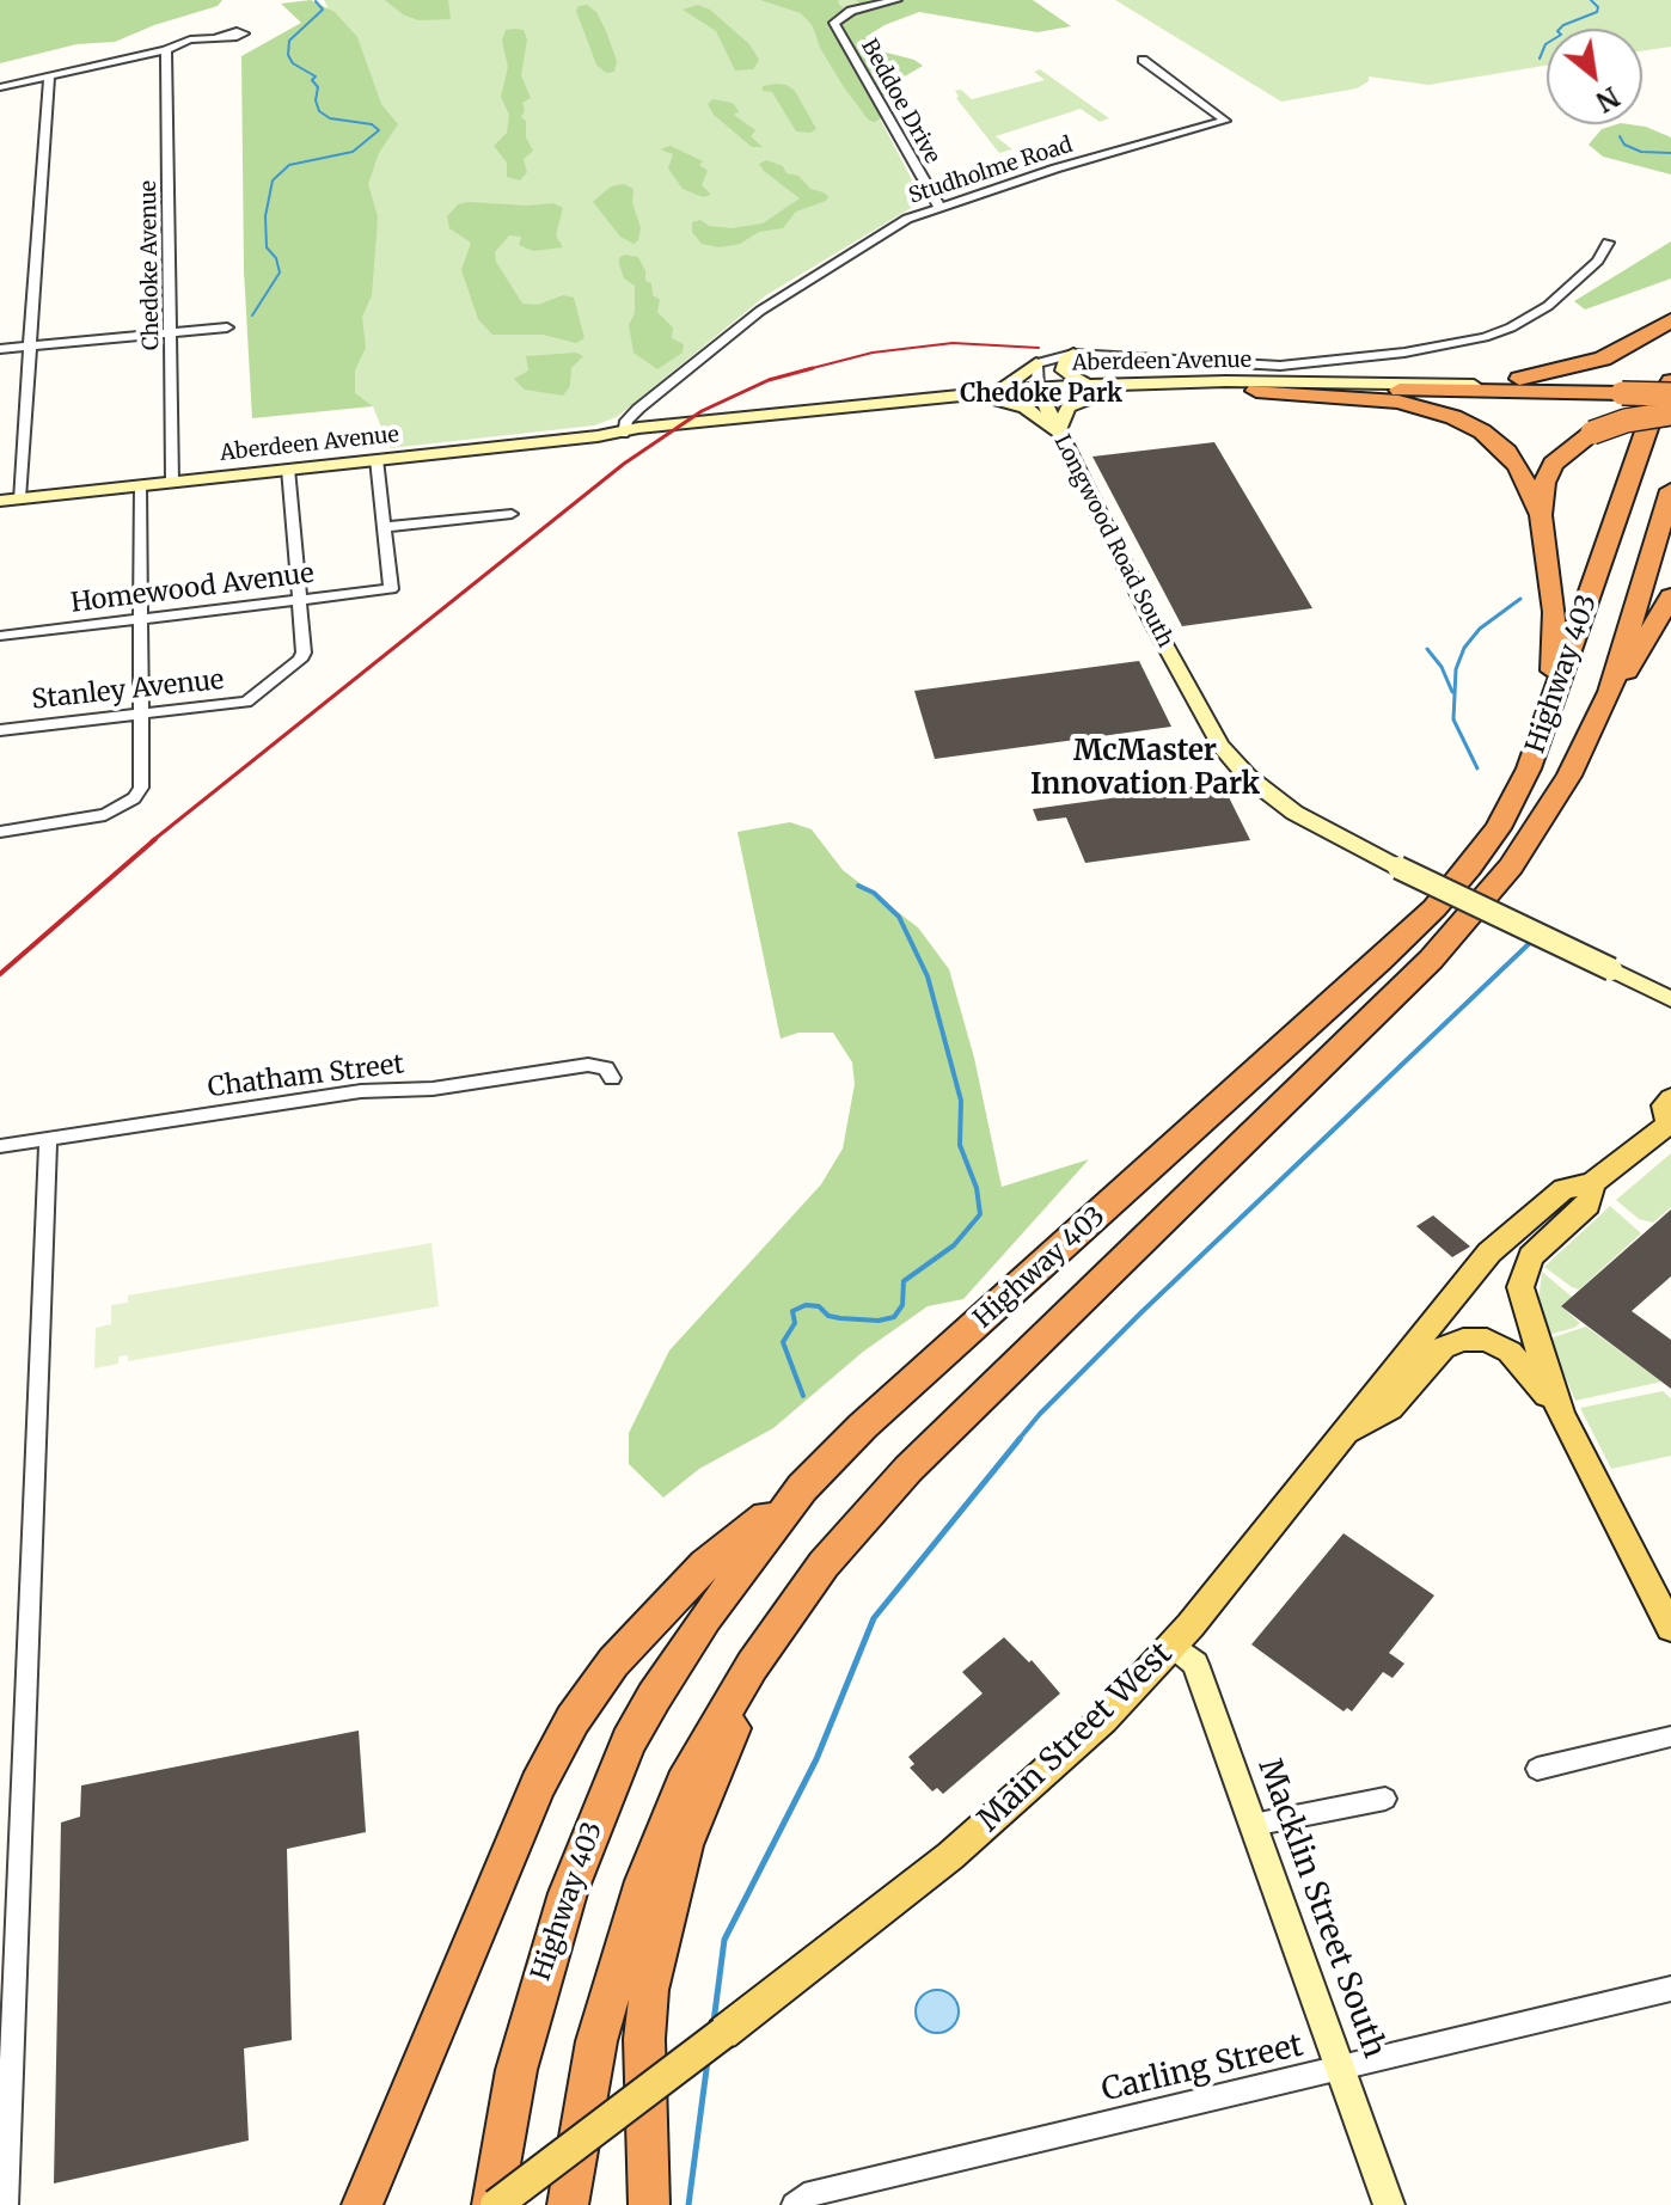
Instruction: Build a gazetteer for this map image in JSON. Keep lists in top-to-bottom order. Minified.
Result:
{"streets":{"highway":["Highway 403"],"main road":["Aberdeen Avenue","Longwood Road South","Main Street West","Macklin Street South"],"street":["Beddoe Drive","Studholme Road","Chedoke Avenue","Homewood Avenue","Stanley Avenue","Chatham Street","Carling Street"]},"crossings":[["Beddoe Drive","Studholme Road"],["Studholme Road","Aberdeen Avenue"],["Chedoke Avenue","Aberdeen Avenue"],["Aberdeen Avenue","Longwood Road South"],["Homewood Avenue","Stanley Avenue"],["Highway 403","Main Street West"],["Main Street West","Macklin Street South"],["Macklin Street South","Carling Street"]],"districts":["Chedoke Park","McMaster Innovation Park"],"north":"bottom right"}
